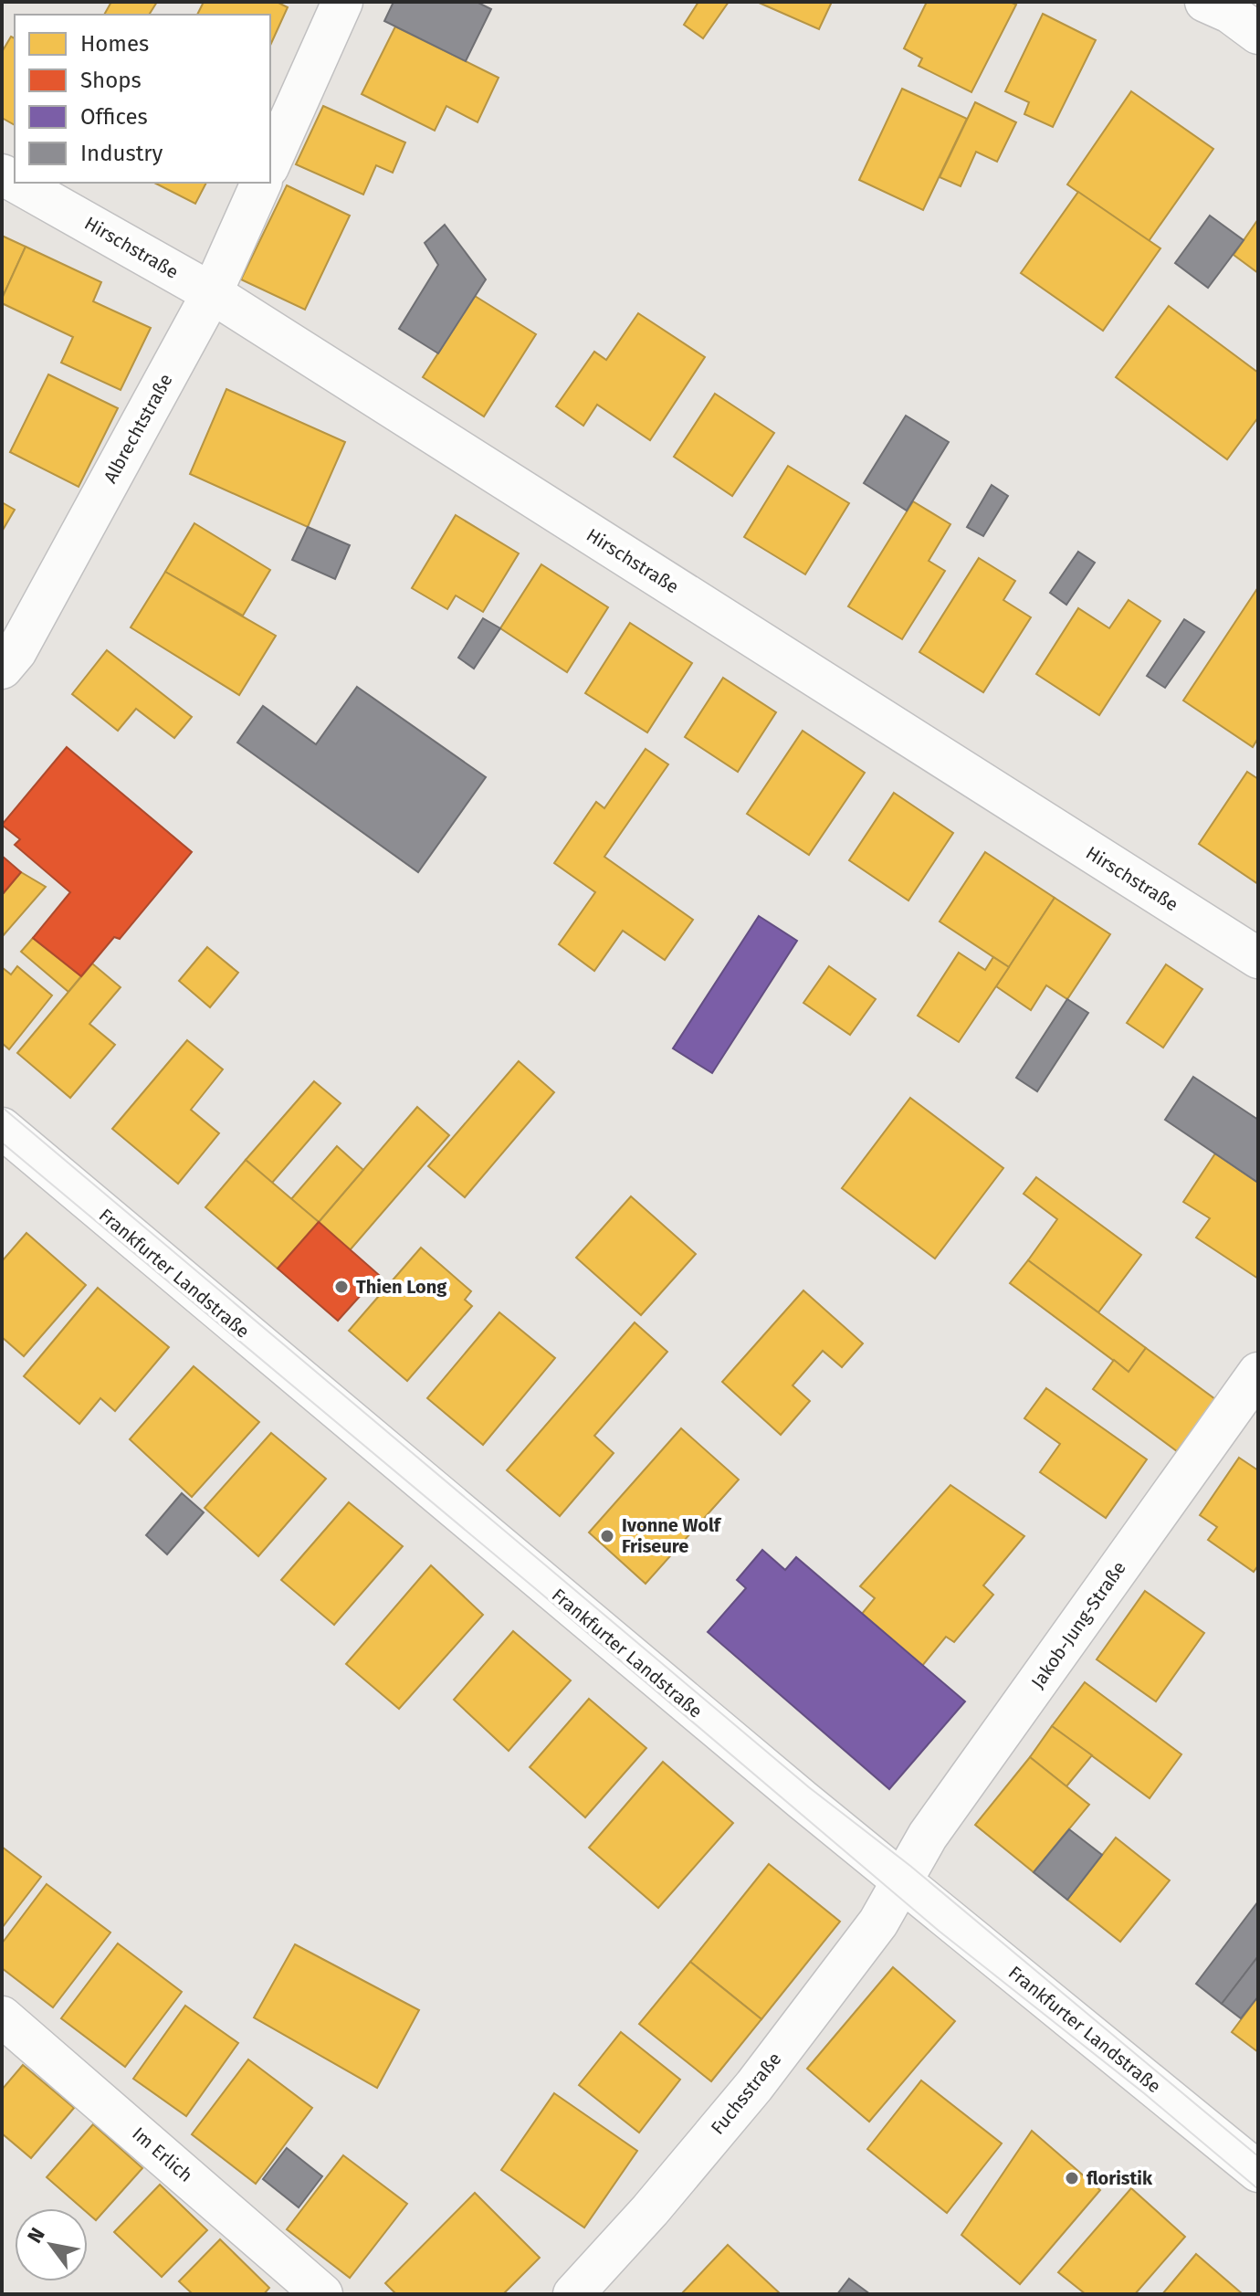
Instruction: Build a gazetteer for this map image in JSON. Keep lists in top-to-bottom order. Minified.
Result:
{"streets":{"street":["Hirschstraße","Albrechtstraße","Frankfurter Landstraße","Jakob-Jung-Straße","Fuchsstraße","Im Erlich"]},"crossings":[["Hirschstraße","Albrechtstraße"],["Frankfurter Landstraße","Jakob-Jung-Straße"],["Frankfurter Landstraße","Fuchsstraße"],["Jakob-Jung-Straße","Fuchsstraße"]],"places":["Thien Long","Ivonne Wolf Friseure","floristik"],"legend":["Homes","Shops","Offices","Industry"],"north":"top left"}
